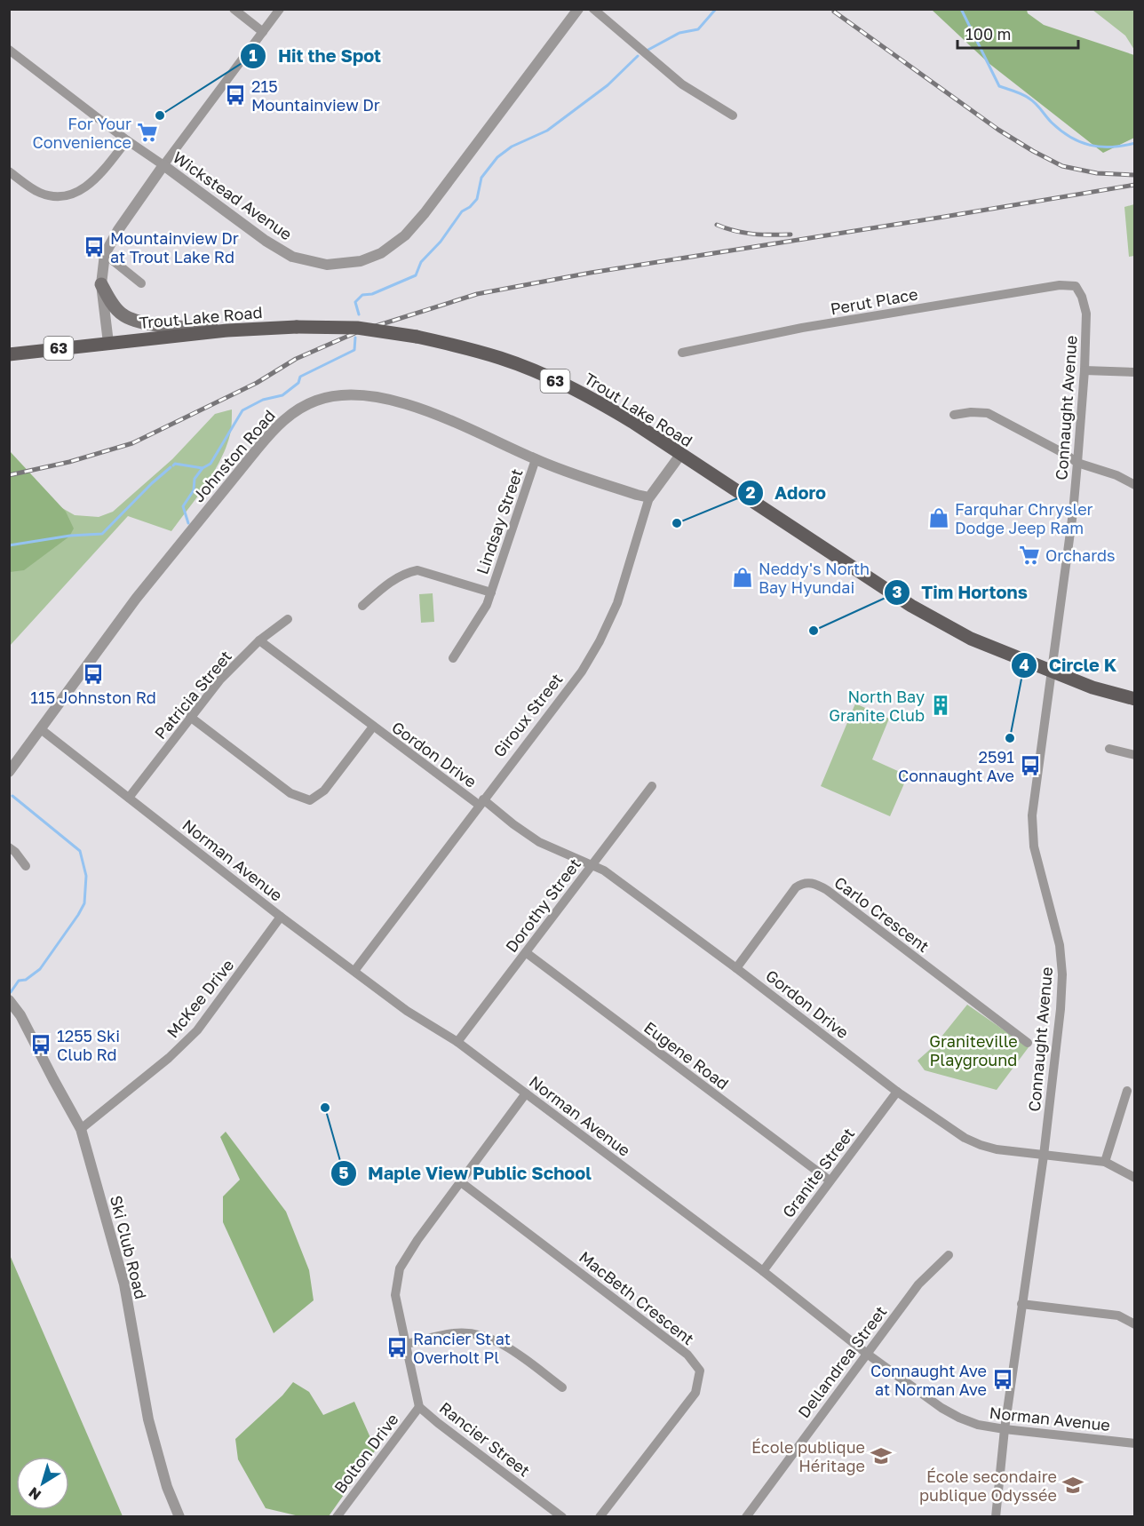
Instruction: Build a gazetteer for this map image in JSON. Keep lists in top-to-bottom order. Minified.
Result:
{"streets":{"main road":["Trout Lake Road","63"],"street":["Wickstead Avenue","Perut Place","Connaught Avenue","Johnston Road","Lindsay Street","Patricia Street","Giroux Street","Gordon Drive","Norman Avenue","Dorothy Street","Carlo Crescent","McKee Drive","Eugene Road","Granite Street","Ski Club Road","MacBeth Crescent","Dellandrea Street","Rancier Street","Bolton Drive"]},"crossings":[["Perut Place","Connaught Avenue"],["Trout Lake Road","Connaught Avenue"],["Trout Lake Road","Giroux Street"],["Connaught Avenue","Gordon Drive"],["Connaught Avenue","Norman Avenue"],["Johnston Road","Lindsay Street"],["Johnston Road","Giroux Street"],["Johnston Road","Norman Avenue"],["Patricia Street","Gordon Drive"],["Patricia Street","Norman Avenue"],["Giroux Street","Gordon Drive"],["Giroux Street","Norman Avenue"],["Gordon Drive","Dorothy Street"],["Gordon Drive","Carlo Crescent"],["Gordon Drive","Granite Street"],["Norman Avenue","Dorothy Street"],["Norman Avenue","McKee Drive"],["Norman Avenue","Granite Street"],["Norman Avenue","Dellandrea Street"],["Norman Avenue","Rancier Street"],["Dorothy Street","Eugene Road"],["McKee Drive","Ski Club Road"],["Eugene Road","Granite Street"],["MacBeth Crescent","Rancier Street"],["Rancier Street","Bolton Drive"]],"parks":["Graniteville Playground"],"places":{"bus stop":["215 Mountainview Dr","Mountainview Dr at Trout Lake Rd","115 Johnston Rd","2591 Connaught Ave","1255 Ski Club Rd","Rancier St at Overholt Pl","Connaught Ave at Norman Ave"],"other":["Hit the Spot","Adoro","Tim Hortons","Circle K","Maple View Public School"],"supermarket":["For Your Convenience","Orchards"],"shop":["Farquhar Chrysler Dodge Jeep Ram","Neddy's North Bay Hyundai"],"building":["North Bay Granite Club"],"school or university":["École publique Héritage","École secondaire publique Odyssée"]},"scale_bar":"100 m","north":"bottom left"}
